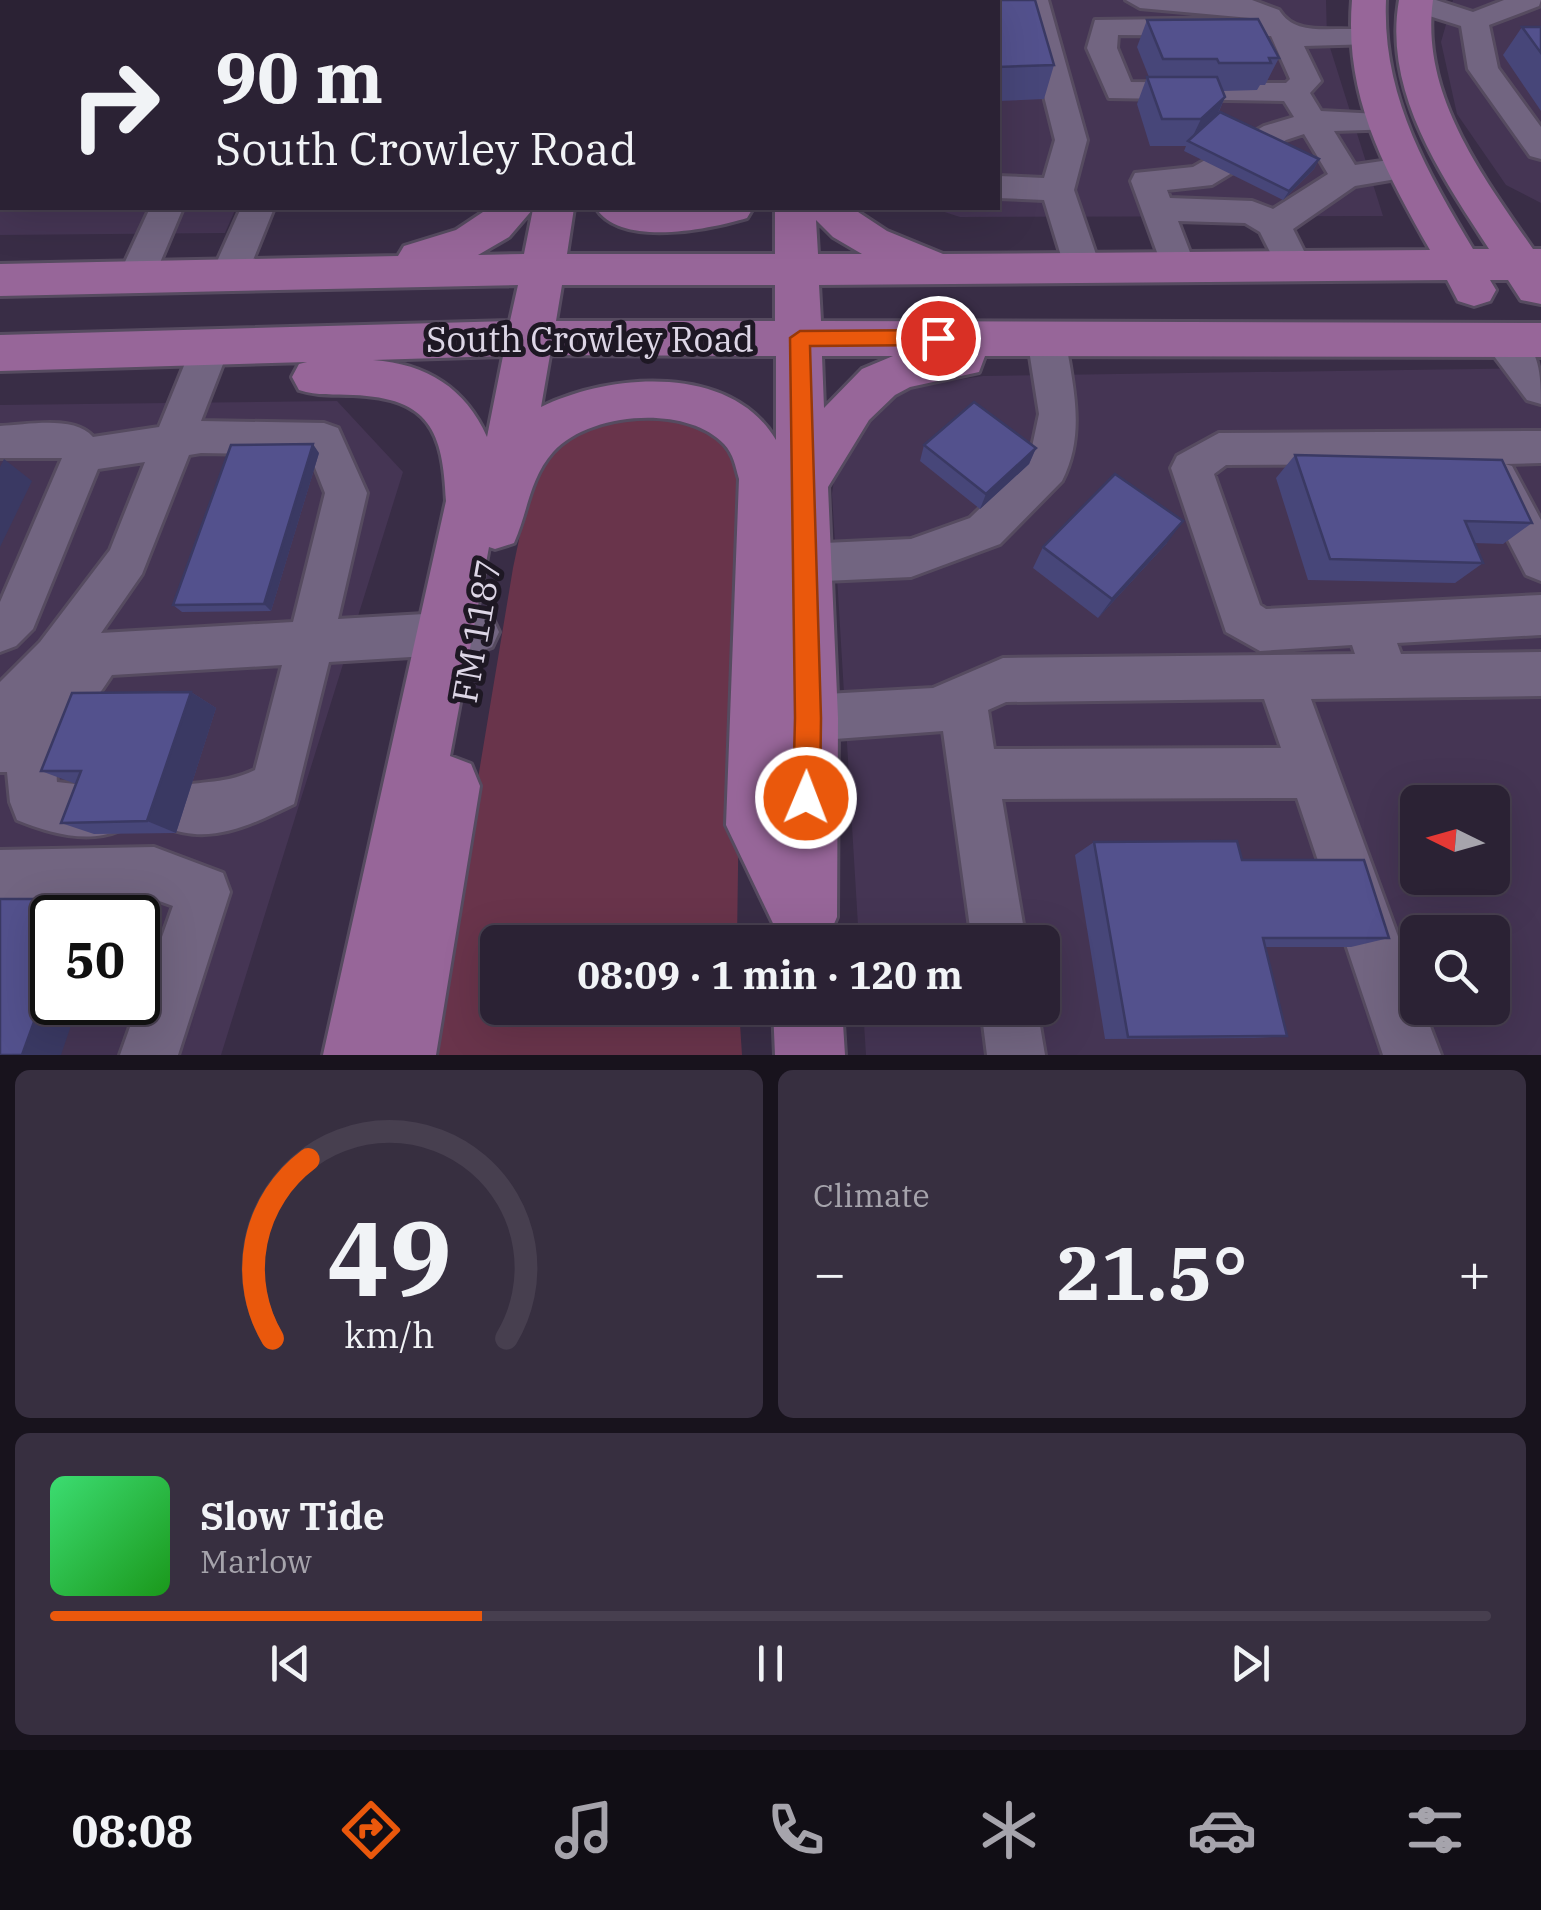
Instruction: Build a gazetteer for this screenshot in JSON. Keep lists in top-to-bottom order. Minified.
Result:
{"streets":{"main road":["South Crowley Road","FM 1187"]},"crossings":[["South Crowley Road","FM 1187"]],"north":"left","page":{"turn":["90 m","South Crowley Road"],"limit":"50","trip":"08:09 · 1 min · 120 m","tile":"Climate","heat":["−","21.5°","+"],"song":["Slow Tide","Marlow"],"tabs":"08:08","gauge":["49","km/h"]}}
